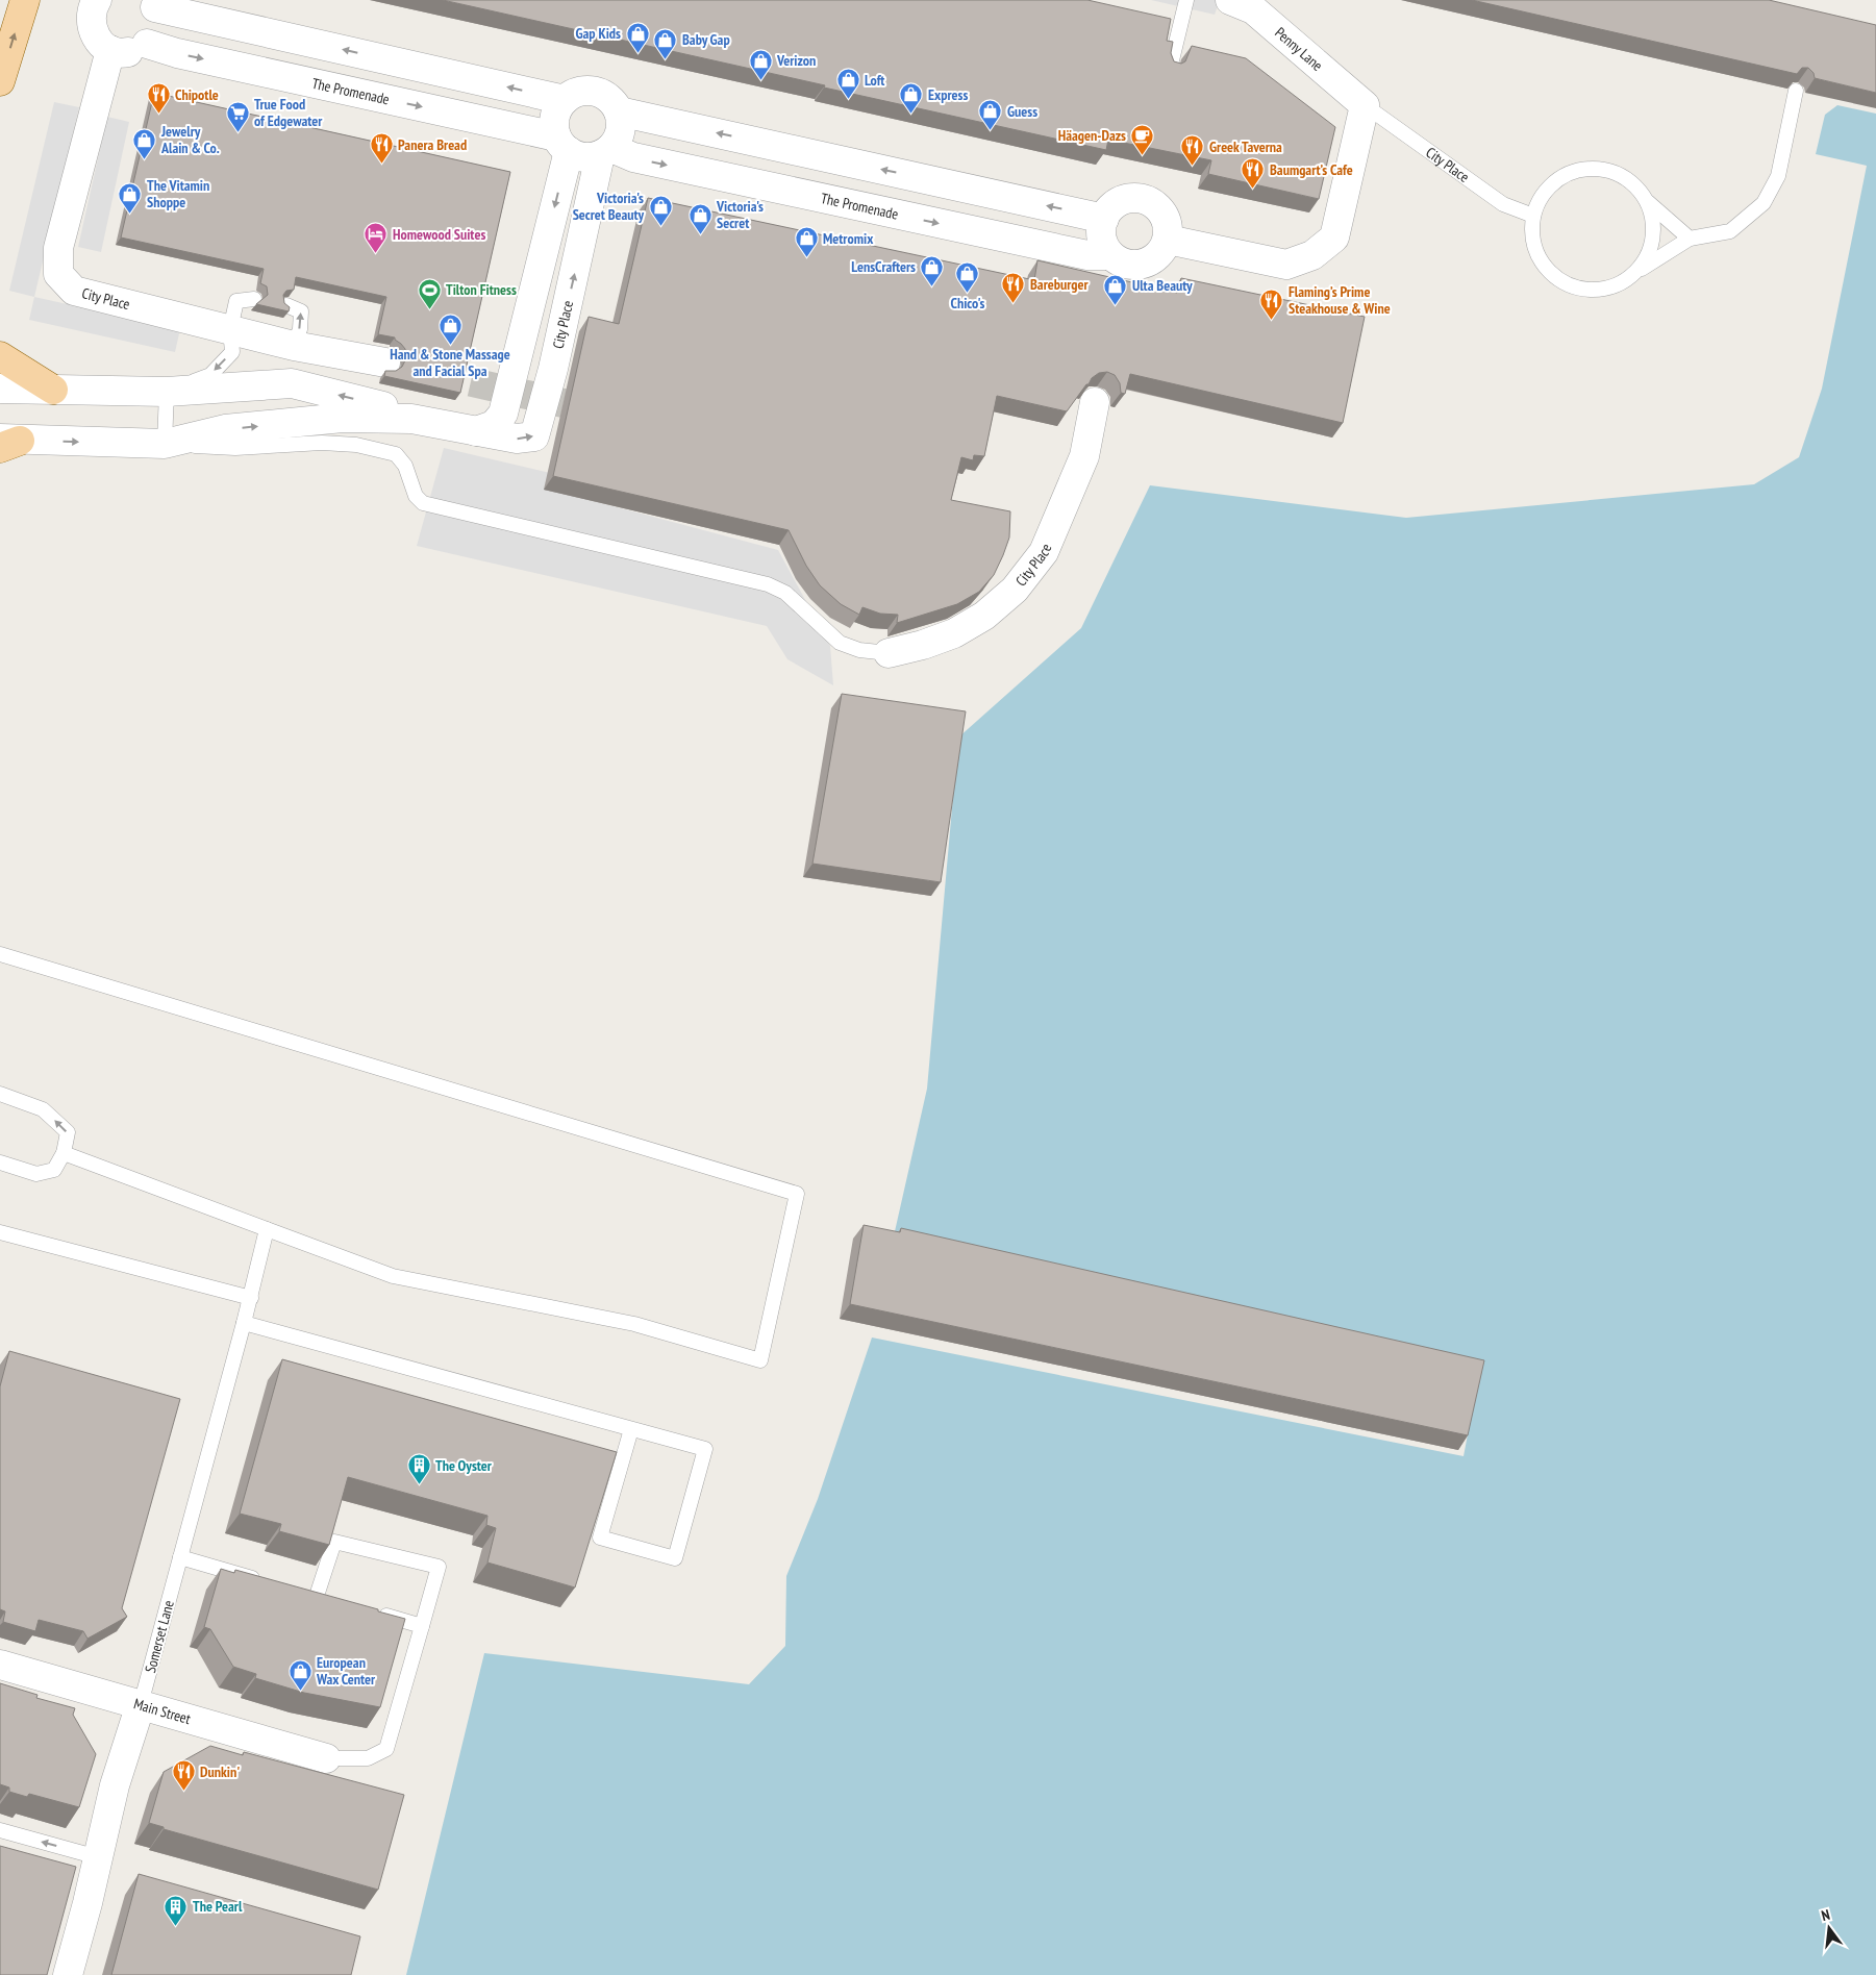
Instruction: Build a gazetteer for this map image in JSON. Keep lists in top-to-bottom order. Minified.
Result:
{"streets":{"street":["Penny Lane","The Promenade","City Place","Somerset Lane","Main Street"]},"crossings":[["Penny Lane","City Place"],["The Promenade","City Place"],["Somerset Lane","Main Street"]],"places":{"shop":["Gap Kids","Baby Gap","Verizon","Loft","Express","Guess","Jewelry Alain & Co.","The Vitamin Shoppe","Victoria's Secret Beauty","Victoria's Secret","Metromix","LensCrafters","Chico's","Ulta Beauty","Hand & Stone Massage and Facial Spa","European Wax Center"],"restaurant":["Chipotle","Panera Bread","Greek Taverna","Baumgart’s Cafe","Bareburger","Flaming’s Prime Steakhouse & Wine","Dunkin'"],"supermarket":["True Food of Edgewater"],"cafe":["Häagen-Dazs"],"hotel":["Homewood Suites"],"sports":["Tilton Fitness"],"building":["The Oyster","The Pearl"]},"north":"top"}
